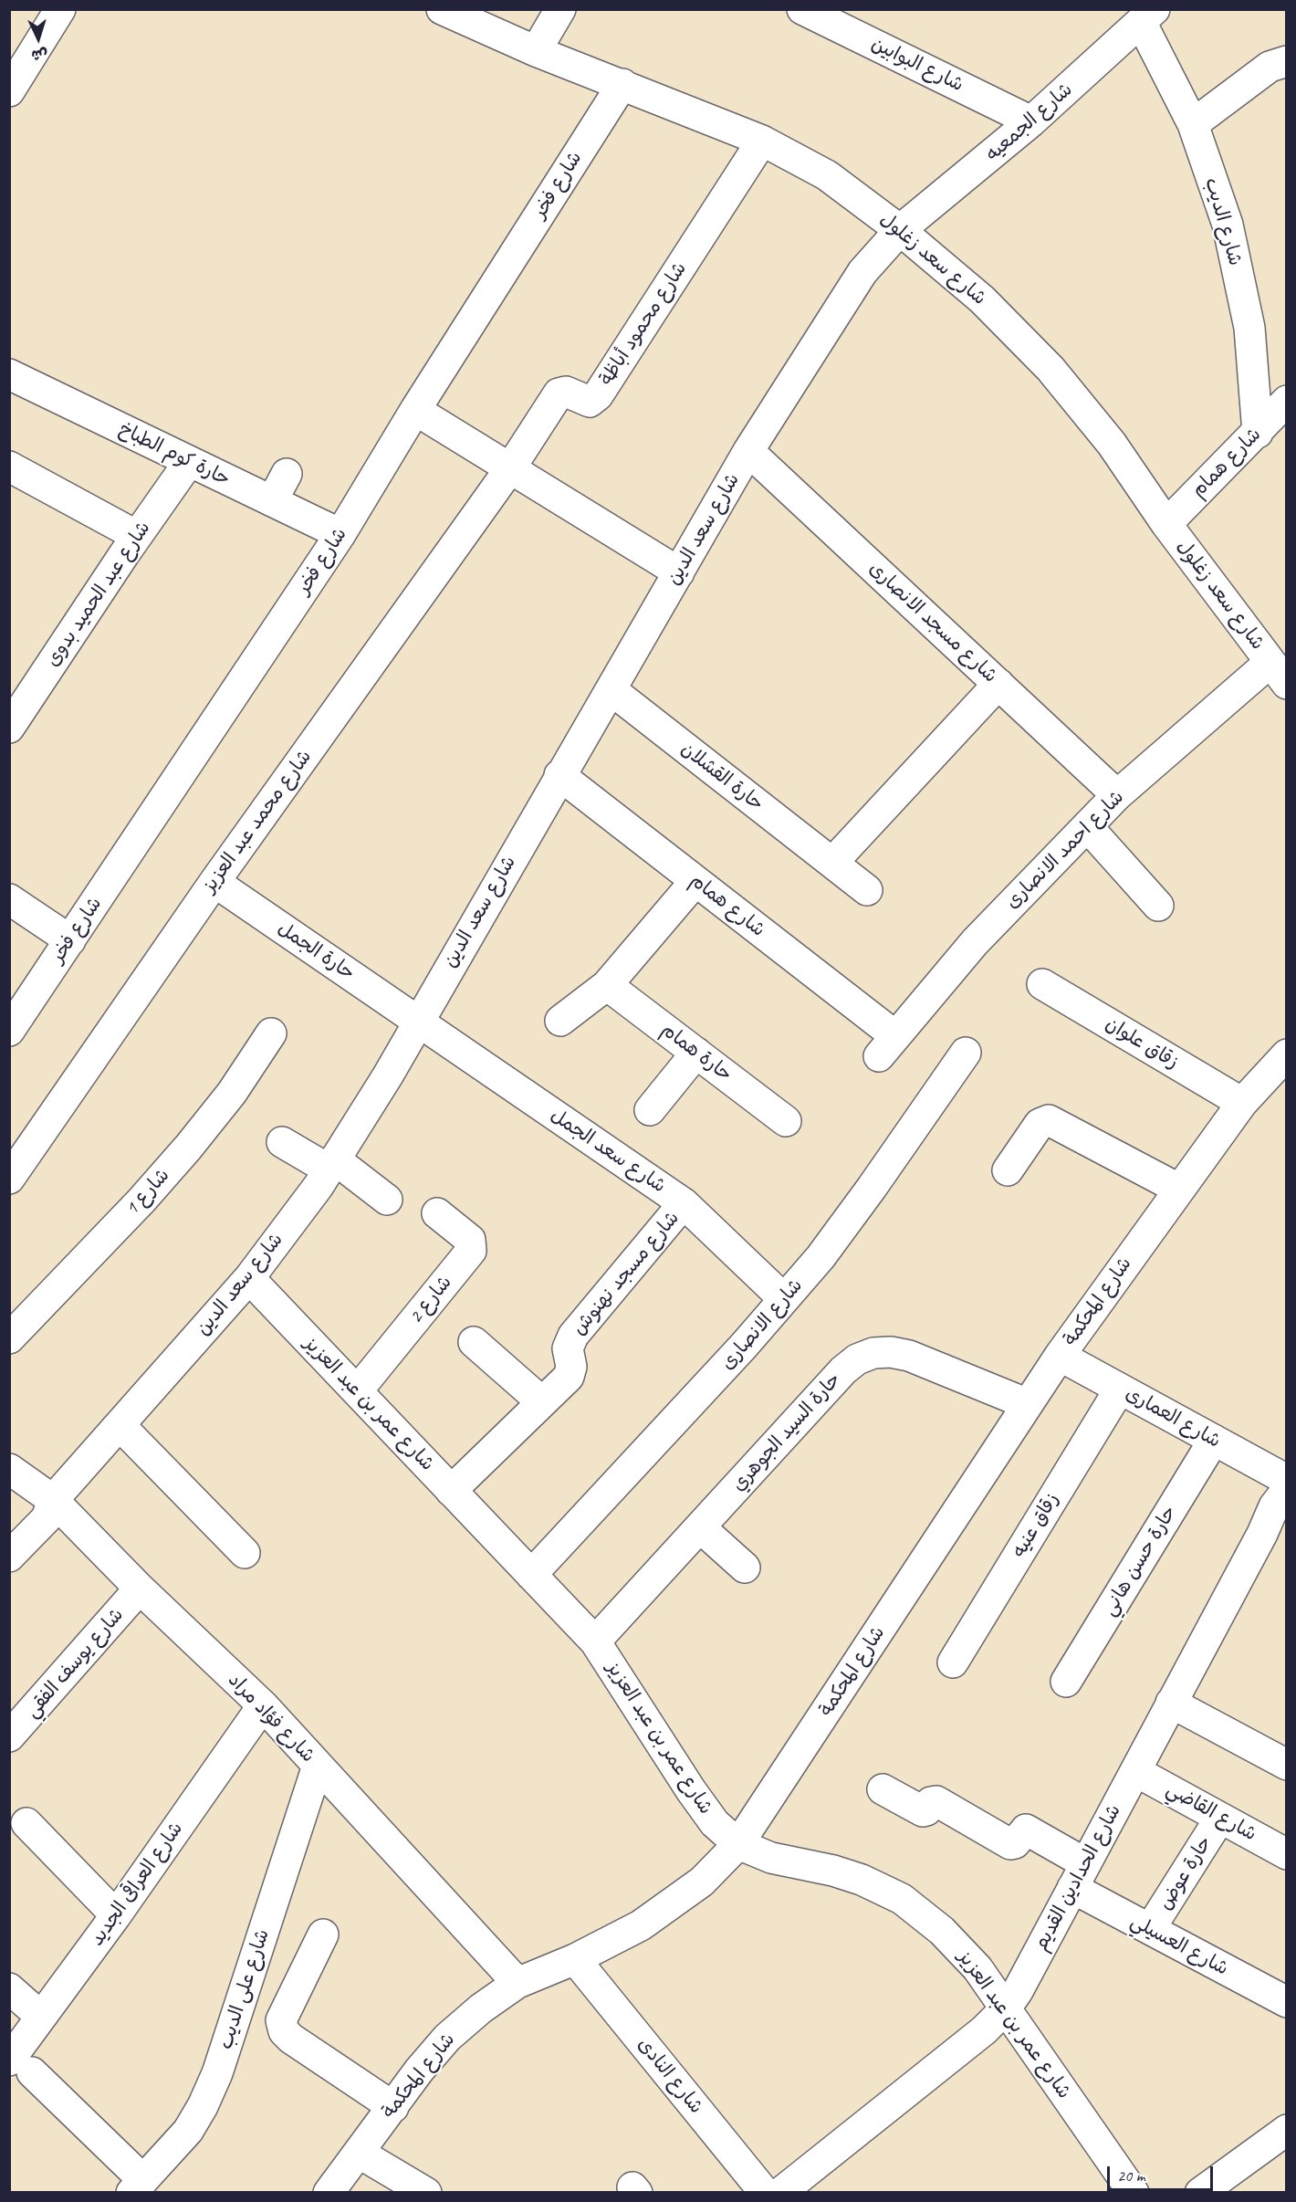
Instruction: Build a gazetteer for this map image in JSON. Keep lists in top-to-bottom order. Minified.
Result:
{"streets":{"street":["شارع البوابين","شارع الجمعيه","شارع فخر","شارع الديب","شارع سعد زغلول","شارع محمود أباظة","حارة كوم الطباخ","شارع همام","شارع سعد الدين","شارع عبد الحميد بدوى","شارع مسجد الانصارى","حارة القشلان","شارع محمد عبد العزيز","شارع احمد الانصارى","حارة الجمل","زقاق علوان","حارة همام","شارع سعد الجمل","شارع 1","شارع مسجد نهنوش","شارع 2","شارع المحكمة","شارع الانصارى","شارع عمر بن عبد العزيز","شارع العمارى","حارة السيد الجوهري","زقاق عنيه","حارة حسن هاني","شارع يوسف الفقي","شارع فؤاد مراد","شارع القاضي","حارة عوض","شارع الحدادين القديم","شارع العراقى الجديد","شارع العسيلي","شارع على الديب","شارع النادى"]},"crossings":[["شارع البوابين","شارع الجمعيه"],["شارع الجمعيه","شارع الديب"],["شارع الجمعيه","شارع سعد زغلول"],["شارع الجمعيه","شارع سعد الدين"],["شارع فخر","شارع سعد زغلول"],["شارع فخر","حارة كوم الطباخ"],["شارع الديب","شارع همام"],["شارع سعد زغلول","شارع محمود أباظة"],["شارع سعد زغلول","شارع همام"],["شارع سعد زغلول","شارع سعد الدين"],["شارع سعد زغلول","شارع احمد الانصارى"],["شارع محمود أباظة","شارع محمد عبد العزيز"],["حارة كوم الطباخ","شارع عبد الحميد بدوى"],["شارع همام","شارع سعد الدين"],["شارع همام","شارع احمد الانصارى"],["شارع سعد الدين","شارع مسجد الانصارى"],["شارع سعد الدين","حارة القشلان"],["شارع سعد الدين","حارة الجمل"],["شارع سعد الدين","شارع سعد الجمل"],["شارع سعد الدين","شارع عمر بن عبد العزيز"],["شارع سعد الدين","شارع فؤاد مراد"],["شارع مسجد الانصارى","شارع احمد الانصارى"],["شارع محمد عبد العزيز","حارة الجمل"],["حارة الجمل","شارع سعد الجمل"],["زقاق علوان","شارع المحكمة"],["شارع سعد الجمل","شارع مسجد نهنوش"],["شارع سعد الجمل","شارع الانصارى"],["شارع مسجد نهنوش","شارع عمر بن عبد العزيز"],["شارع 2","شارع عمر بن عبد العزيز"],["شارع المحكمة","شارع عمر بن عبد العزيز"],["شارع المحكمة","شارع العمارى"],["شارع المحكمة","حارة السيد الجوهري"],["شارع المحكمة","شارع فؤاد مراد"],["شارع المحكمة","شارع النادى"],["شارع الانصارى","شارع عمر بن عبد العزيز"],["شارع عمر بن عبد العزيز","حارة السيد الجوهري"],["شارع عمر بن عبد العزيز","شارع الحدادين القديم"],["شارع العمارى","زقاق عنيه"],["شارع العمارى","حارة حسن هاني"],["شارع يوسف الفقي","شارع فؤاد مراد"],["شارع فؤاد مراد","شارع العراقى الجديد"],["شارع فؤاد مراد","شارع على الديب"],["شارع القاضي","حارة عوض"],["شارع القاضي","شارع الحدادين القديم"],["حارة عوض","شارع العسيلي"],["شارع الحدادين القديم","شارع العسيلي"]],"scale_bar":"20 m","north":"bottom"}
